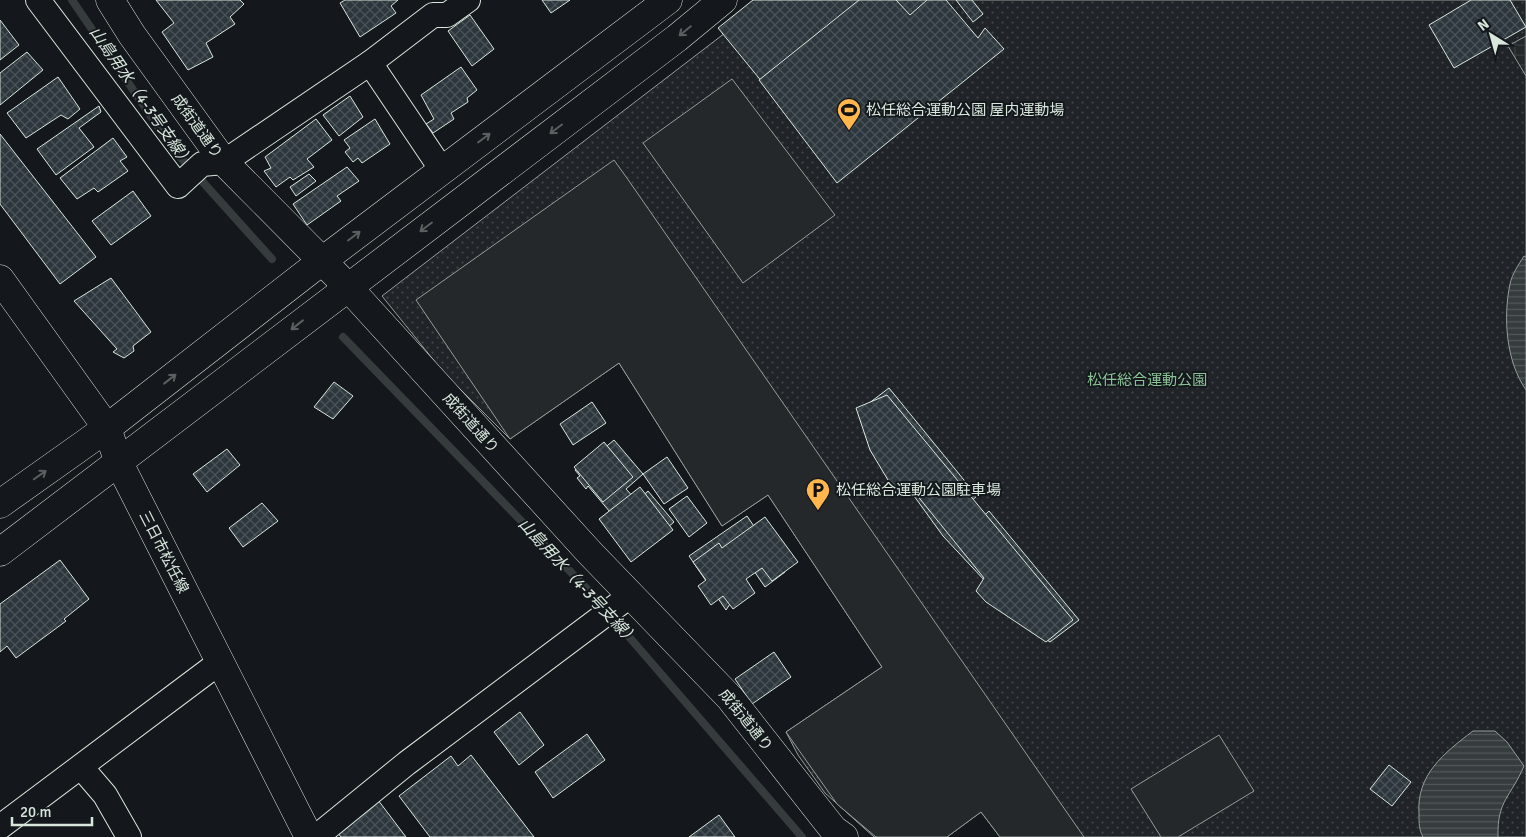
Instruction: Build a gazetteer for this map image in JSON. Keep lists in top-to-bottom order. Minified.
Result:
{"streets":{"street":["成街道通り","三日市松任線"]},"water":["山島用水（4-3号支線）"],"parks":["松任総合運動公園"],"places":{"sports":["松任総合運動公園 屋内運動場"],"parking":["松任総合運動公園駐車場"]},"scale_bar":"20 m","north":"top left"}
